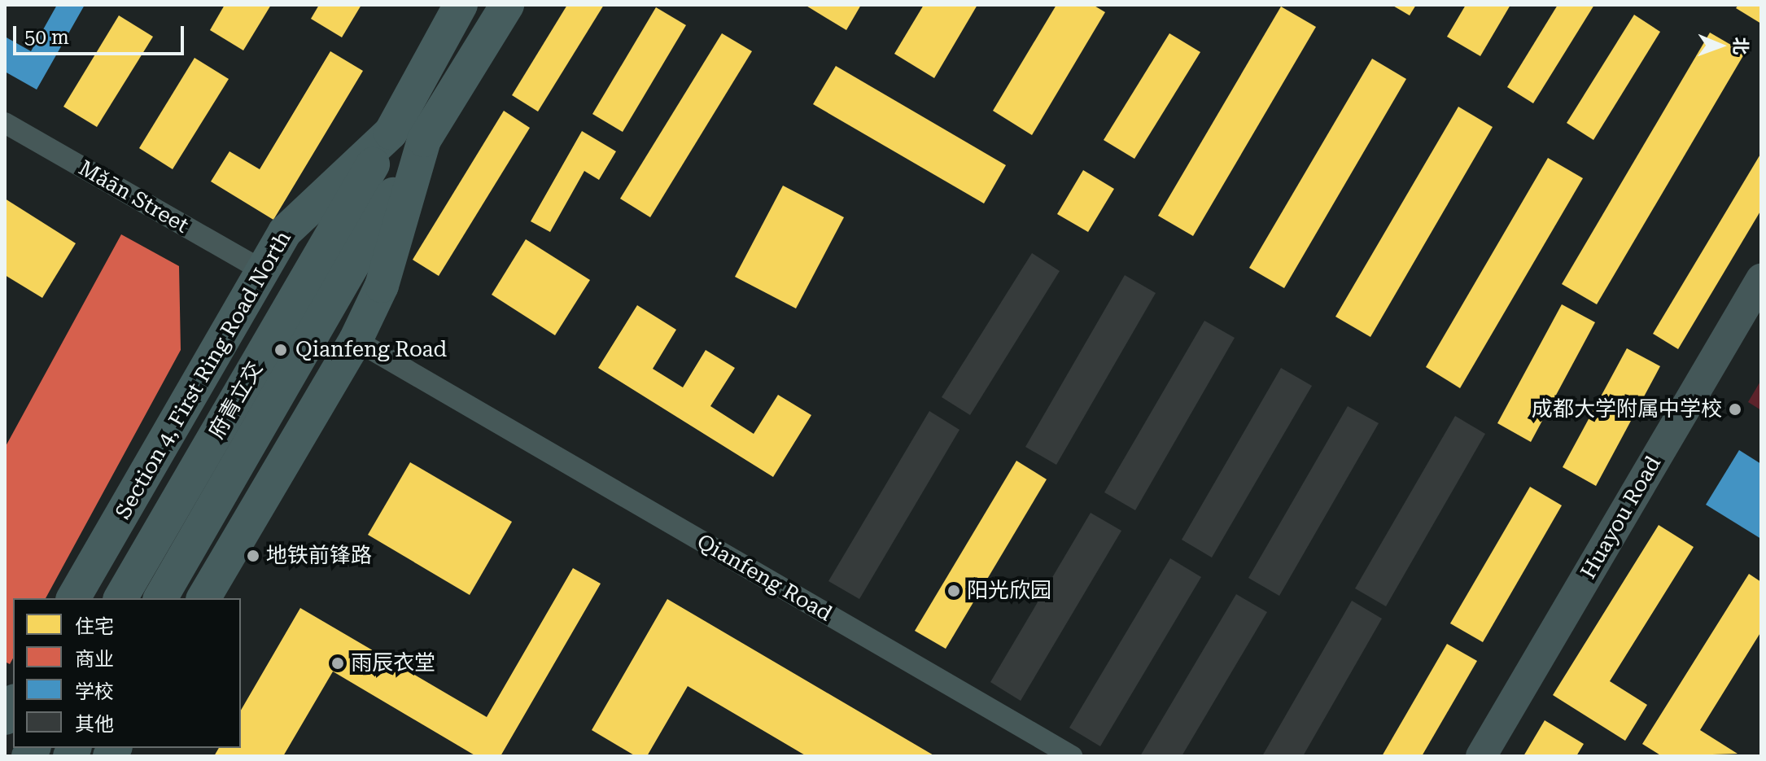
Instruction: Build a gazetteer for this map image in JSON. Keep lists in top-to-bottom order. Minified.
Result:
{"streets":{"main road":["Section 4, First Ring Road North","府青立交"],"street":["Mǎān Street","Huayou Road","Qianfeng Road"]},"crossings":[["Mǎān Street","Section 4, First Ring Road North"],["Section 4, First Ring Road North","府青立交"]],"places":["Qianfeng Road","成都大学附属中学校","地铁前锋路","阳光欣园","雨辰衣堂"],"legend":["住宅","商业","学校","其他"],"scale_bar":"50 m","north":"right"}
